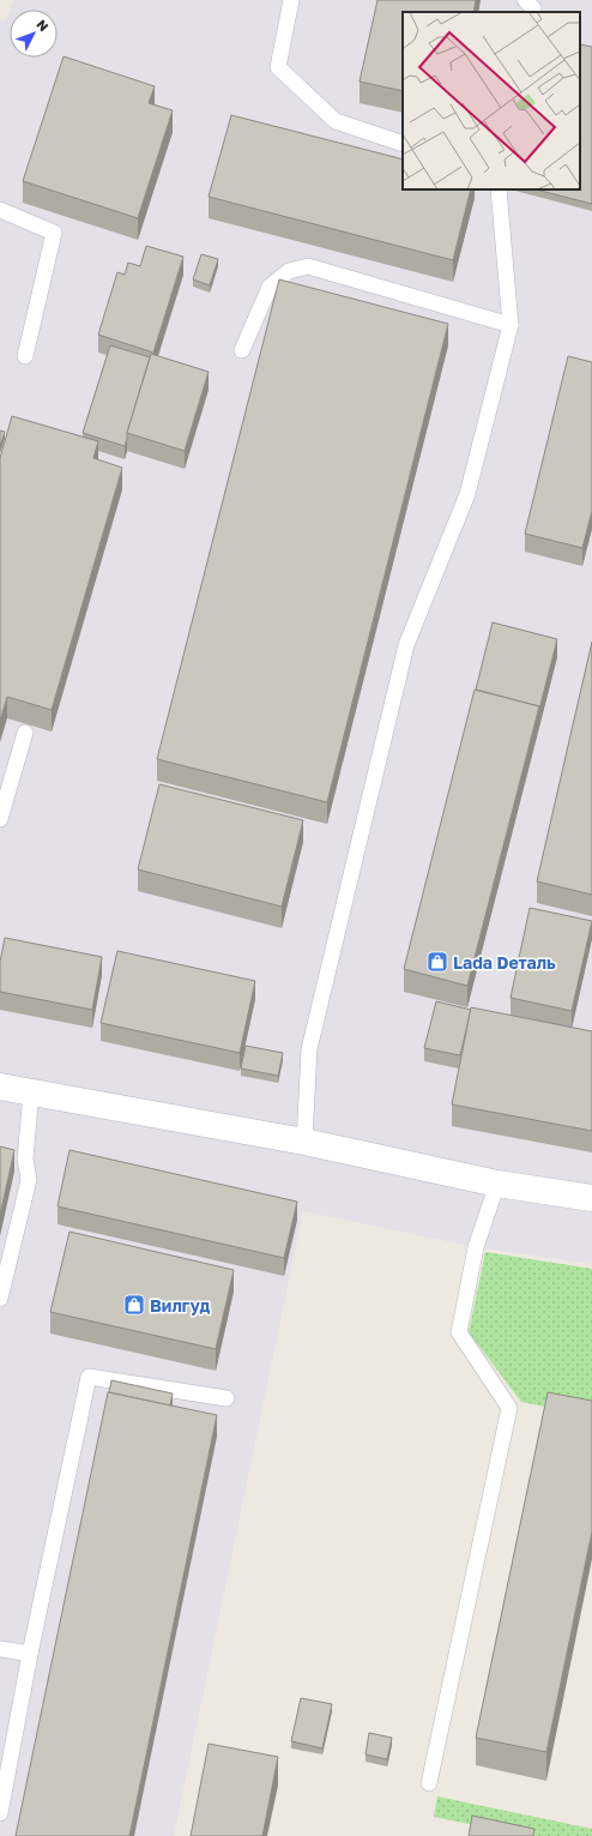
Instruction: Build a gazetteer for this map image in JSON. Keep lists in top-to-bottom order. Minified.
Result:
{"places":{"shop":["Lada Dеталь","Вилгуд"]},"north":"top right"}
